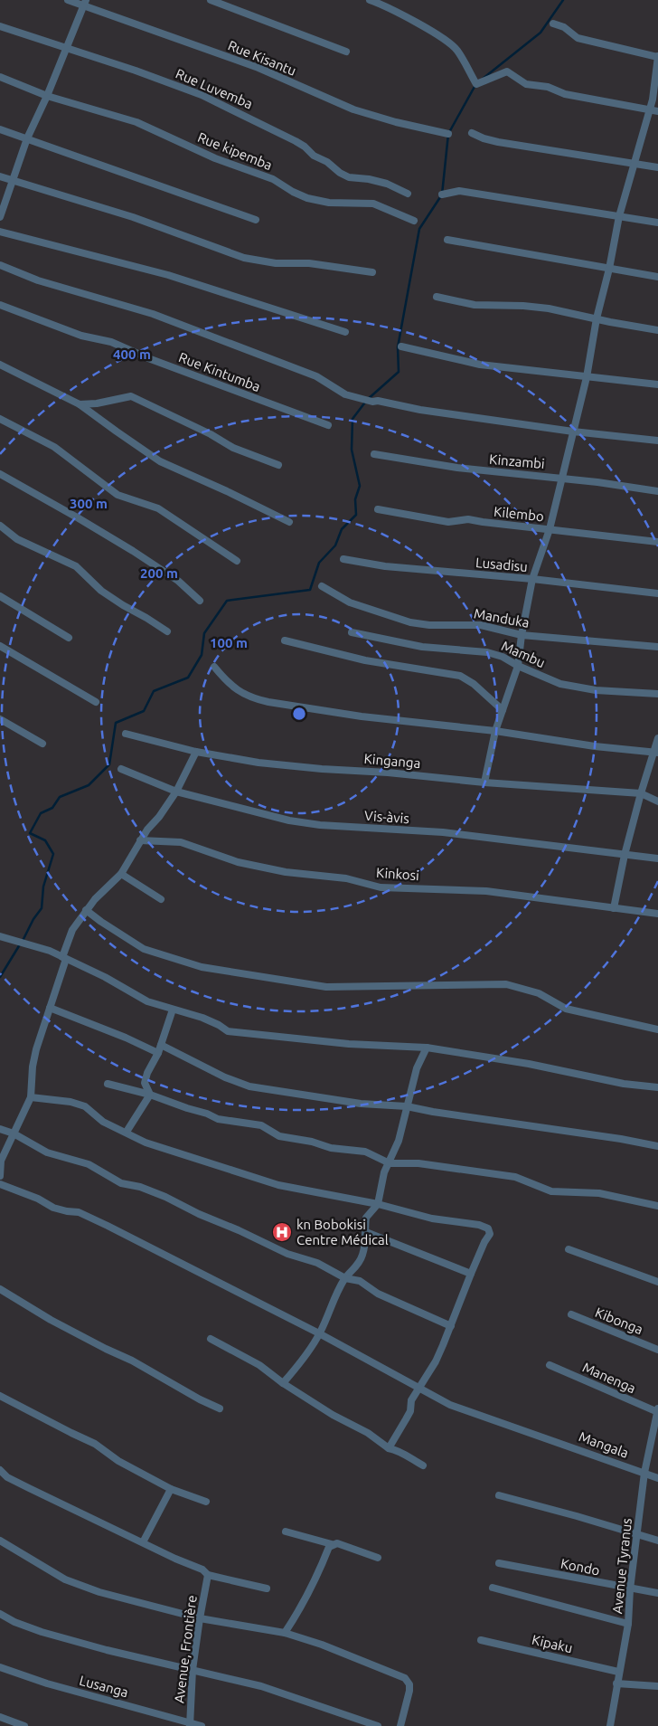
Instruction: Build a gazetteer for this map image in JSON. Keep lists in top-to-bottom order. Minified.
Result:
{"streets":{"street":["Rue Kisantu","Rue Luvemba","Rue kipemba","Rue Kintumba","Kinzambi","Kilembo","Lusadisu","Manduka","Mambu","Kinganga","Vis-àvis","Kinkosi","Kibonga","Manenga","Mangala","Avenue Tyranus","Kondo","Kipaku","Avenue, Frontière","Lusanga"]},"crossings":[["Manenga","Avenue Tyranus"],["Mangala","Avenue Tyranus"],["Avenue Tyranus","Kondo"],["Avenue Tyranus","Kipaku"],["Avenue, Frontière","Lusanga"]],"places":{"hospital":["kn Bobokisi Centre Médical"]},"rings":["400 m","300 m","200 m","100 m"]}
